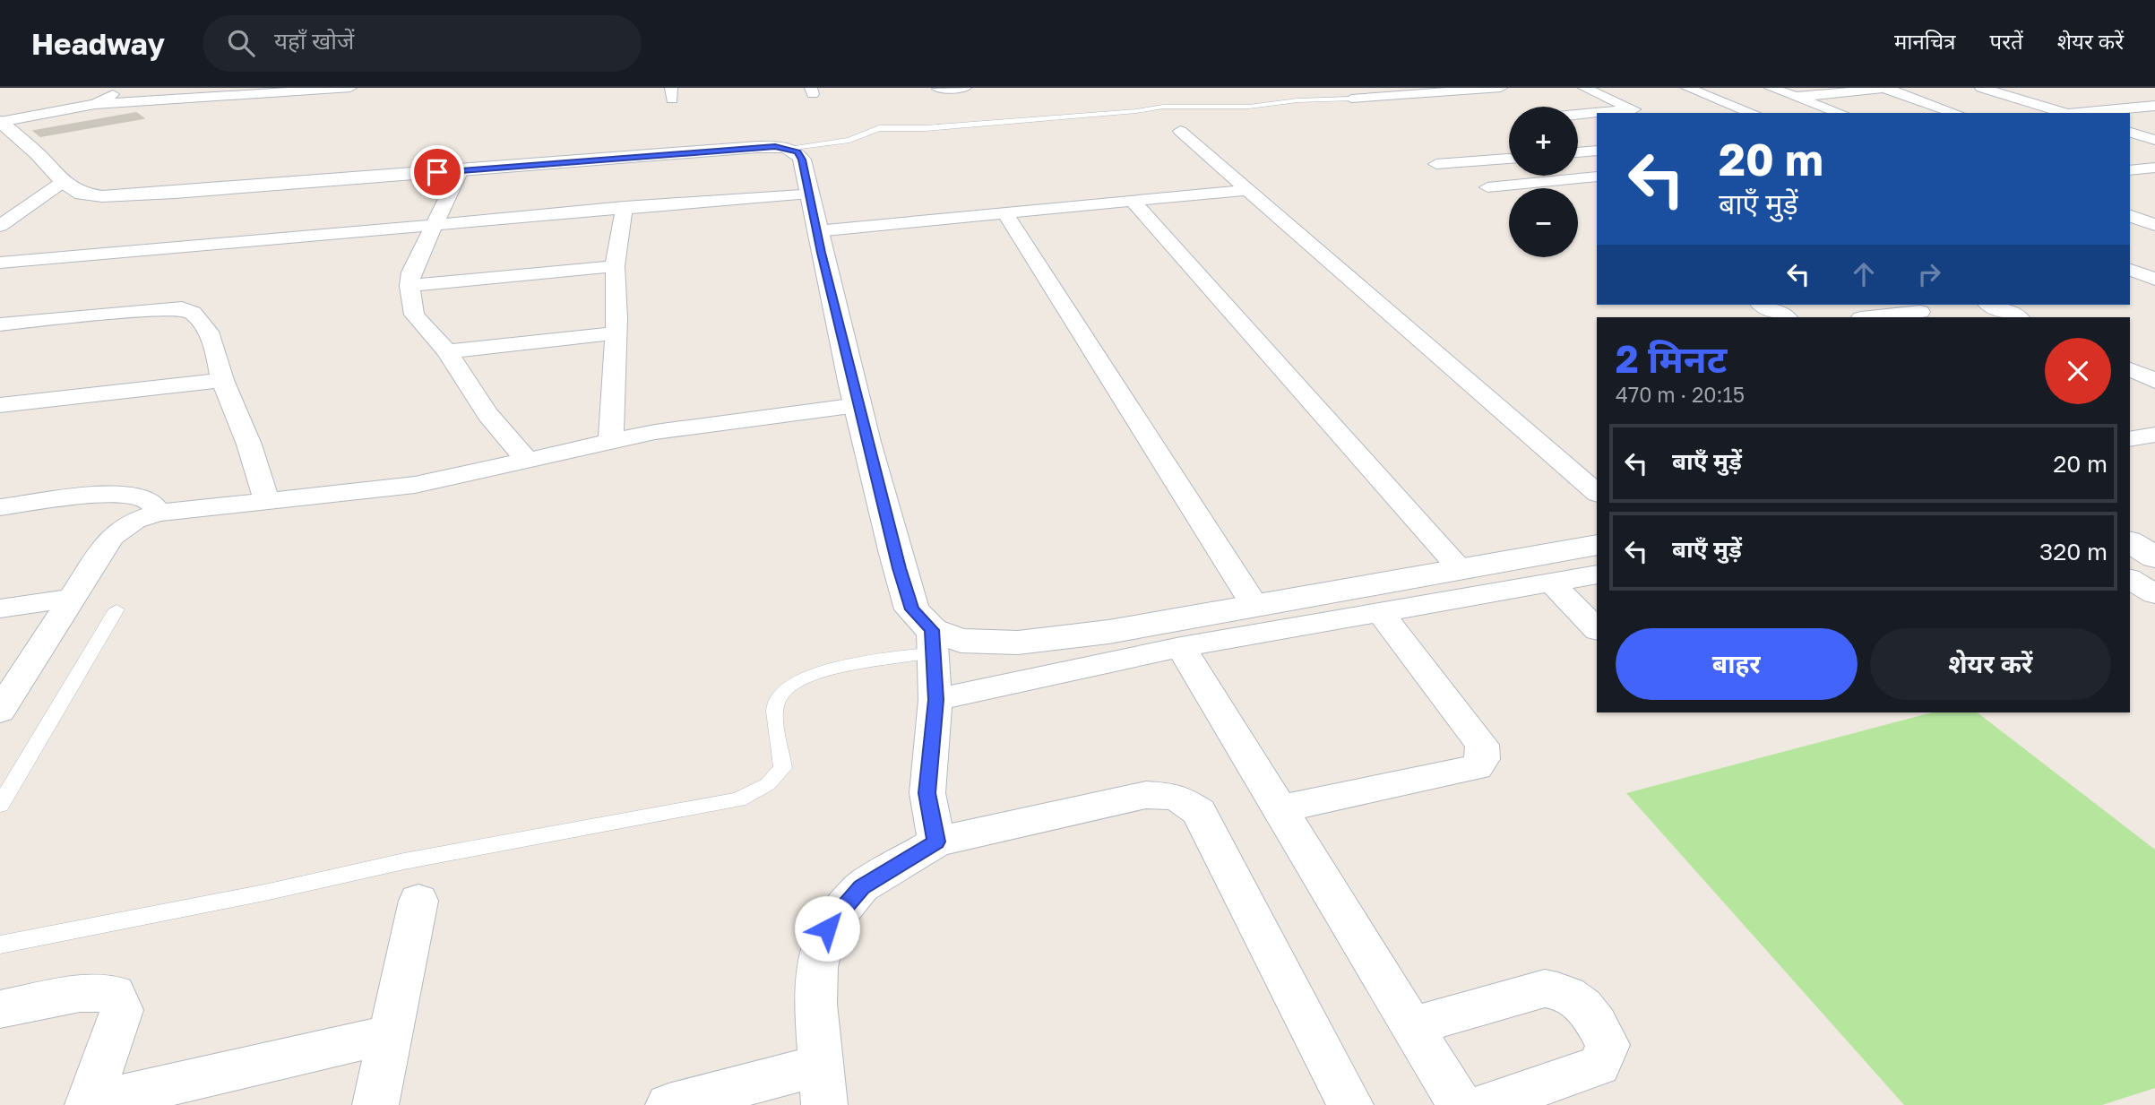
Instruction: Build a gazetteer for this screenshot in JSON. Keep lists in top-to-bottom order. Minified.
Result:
{"page":{"header":"Headway","search":"यहाँ खोजें","nav":["मानचित्र","परतें","शेयर करें"],"map_buttons":["+","−"],"turn":["20 m","बाएँ मुड़ें"],"heading":["2 मिनट","470 m · 20:15"],"list":[{"name":"बाएँ मुड़ें","value":"20 m"},{"name":"बाएँ मुड़ें","value":"320 m"}],"buttons":["बाहर","शेयर करें"]}}
